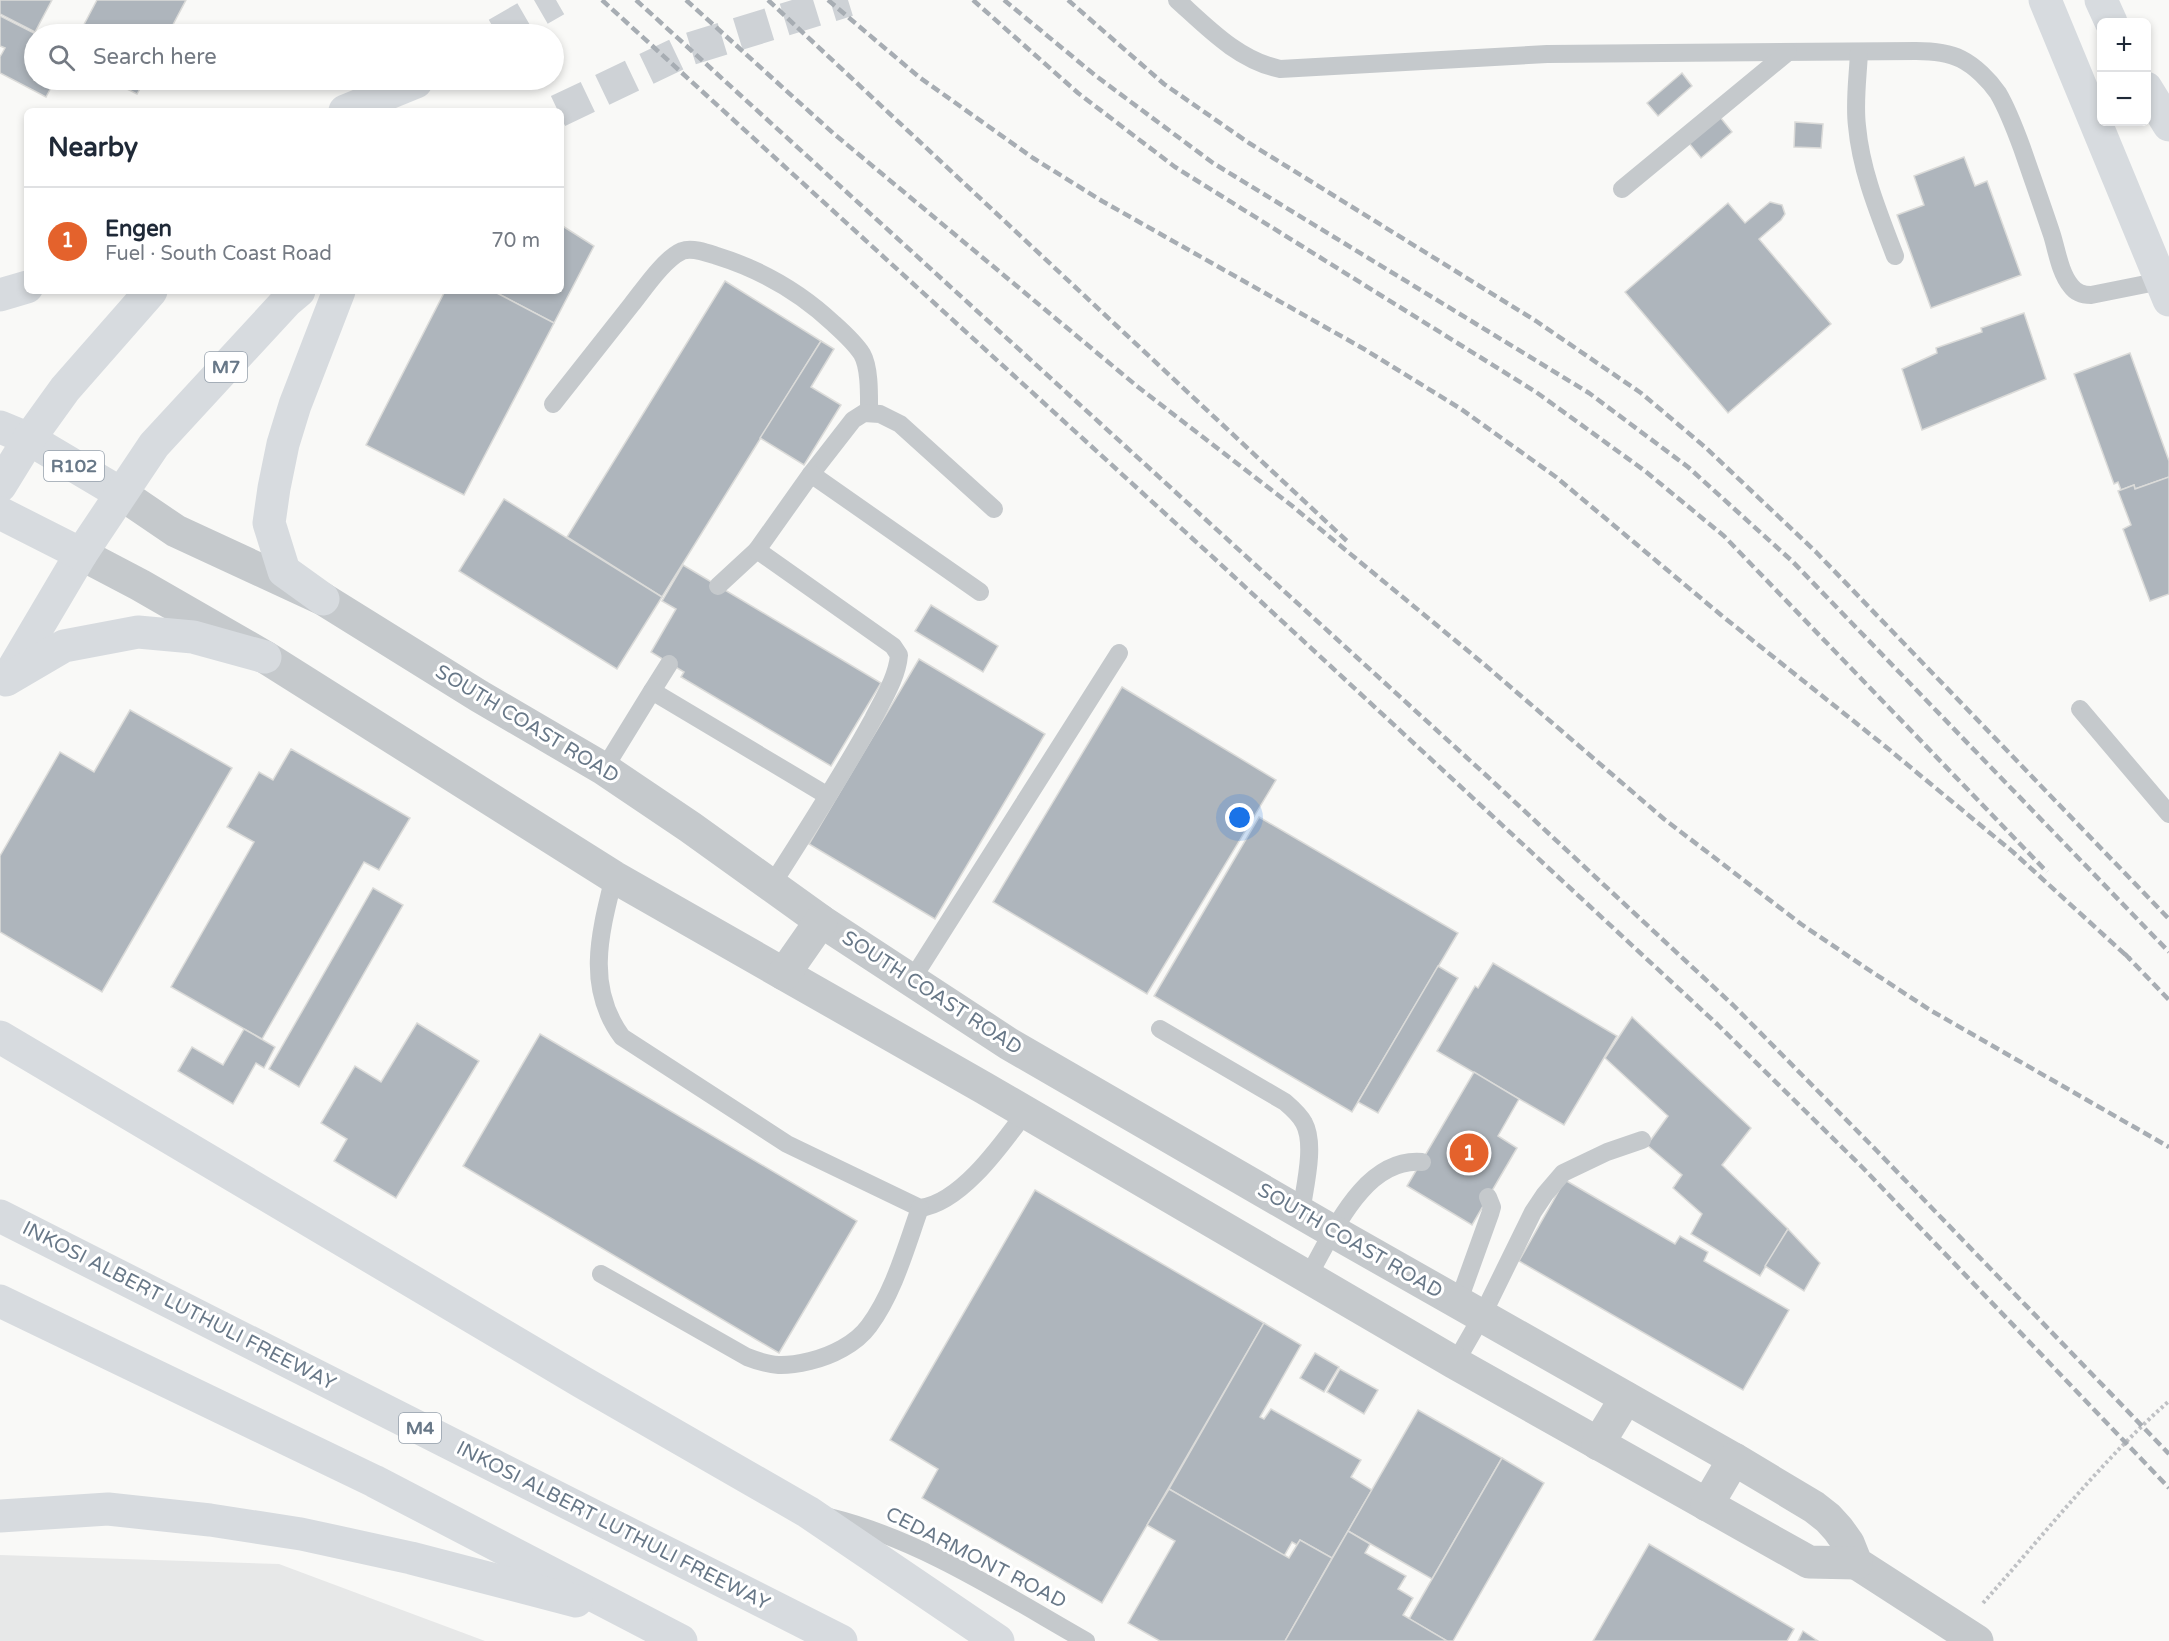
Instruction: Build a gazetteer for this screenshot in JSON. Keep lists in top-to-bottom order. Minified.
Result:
{"streets":{"main road":["M7","R102","SOUTH COAST ROAD","INKOSI ALBERT LUTHULI FREEWAY","M4"],"lane":["CEDARMONT ROAD"]},"crossings":[["M7","SOUTH COAST ROAD"]],"page":{"map_buttons":["+","−"],"search":"Search here","heading":"Nearby","list":[{"mark":"1","name":"Engen","note":"Fuel · South Coast Road","value":"70 m"}],"pins":"1"}}
